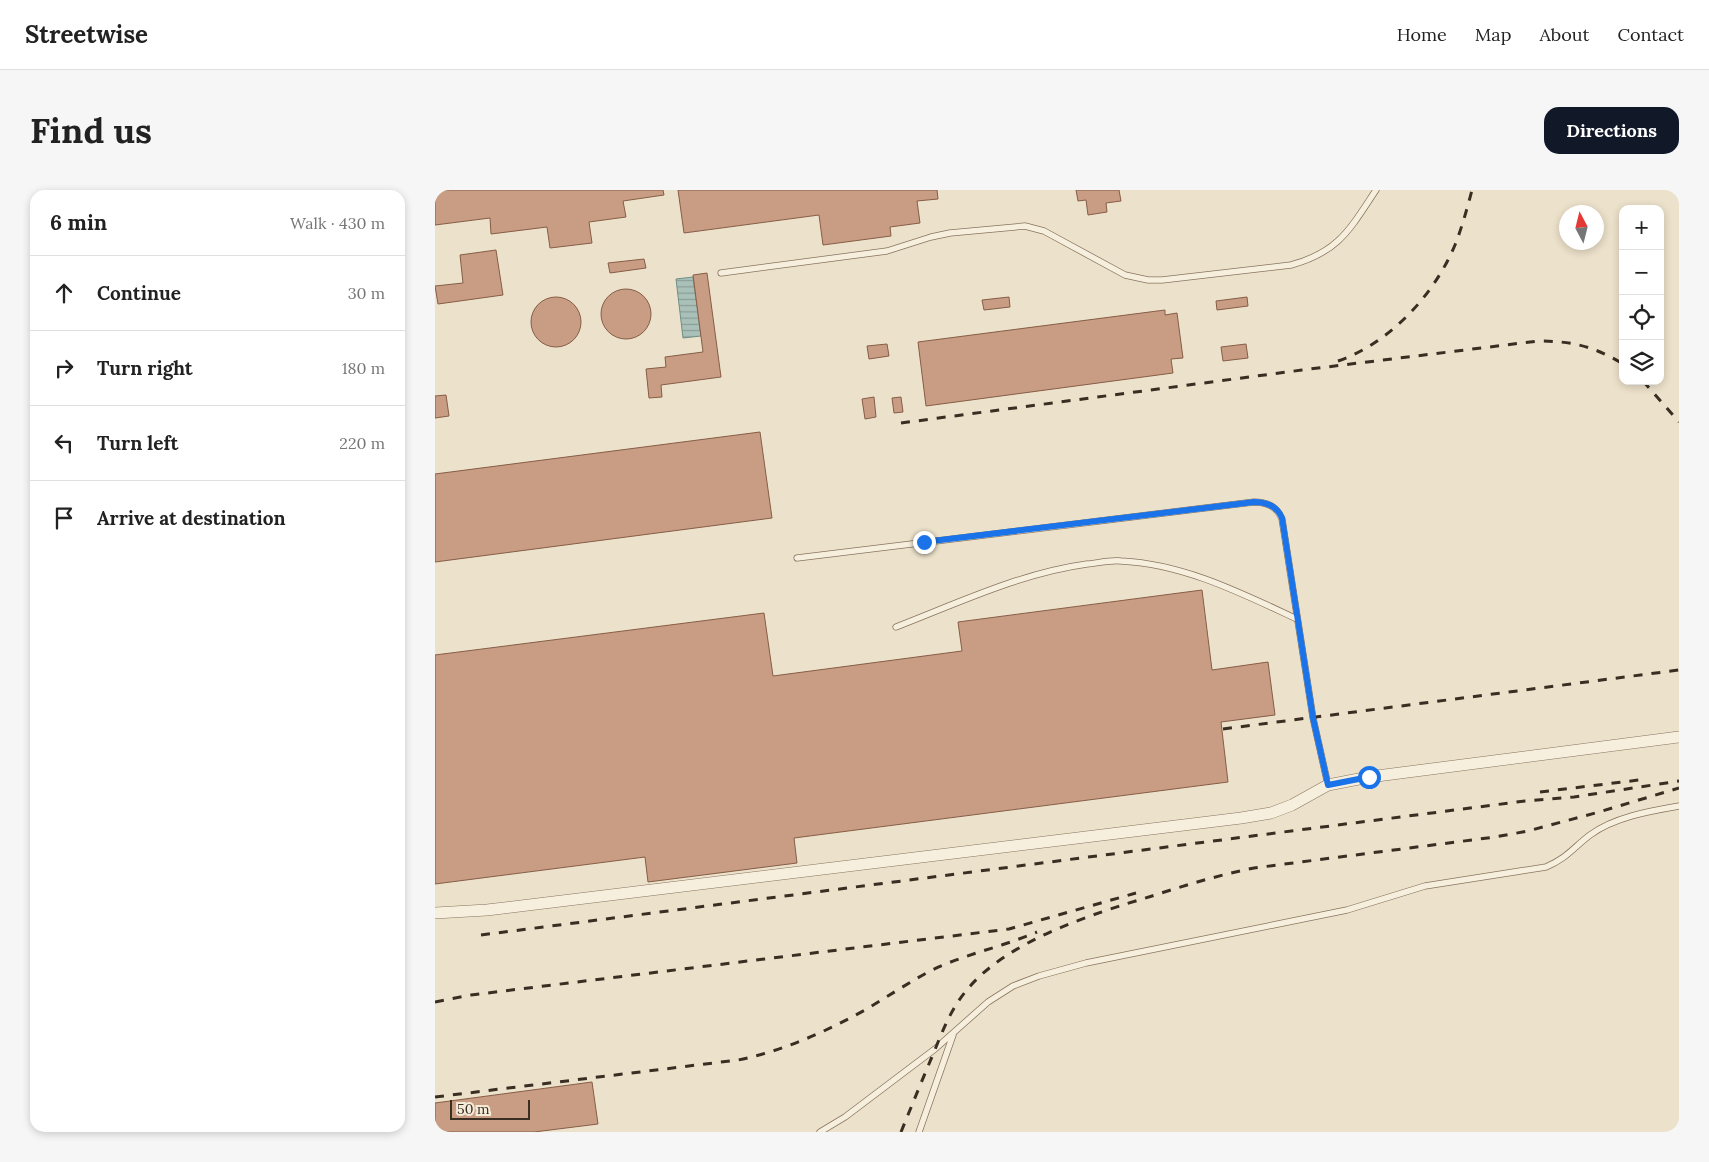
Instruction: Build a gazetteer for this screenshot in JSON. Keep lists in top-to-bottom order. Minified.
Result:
{"scale_bar":"50 m","north":"top","page":{"header":"Streetwise","nav":["Home","Map","About","Contact"],"buttons":"Directions","title":"Find us","heading":["6 min","Walk · 430 m"],"map_buttons":["+","−"],"list":[["Continue","30 m"],["Turn right","180 m"],["Turn left","220 m"],"Arrive at destination"],"scale":"50 m"}}
